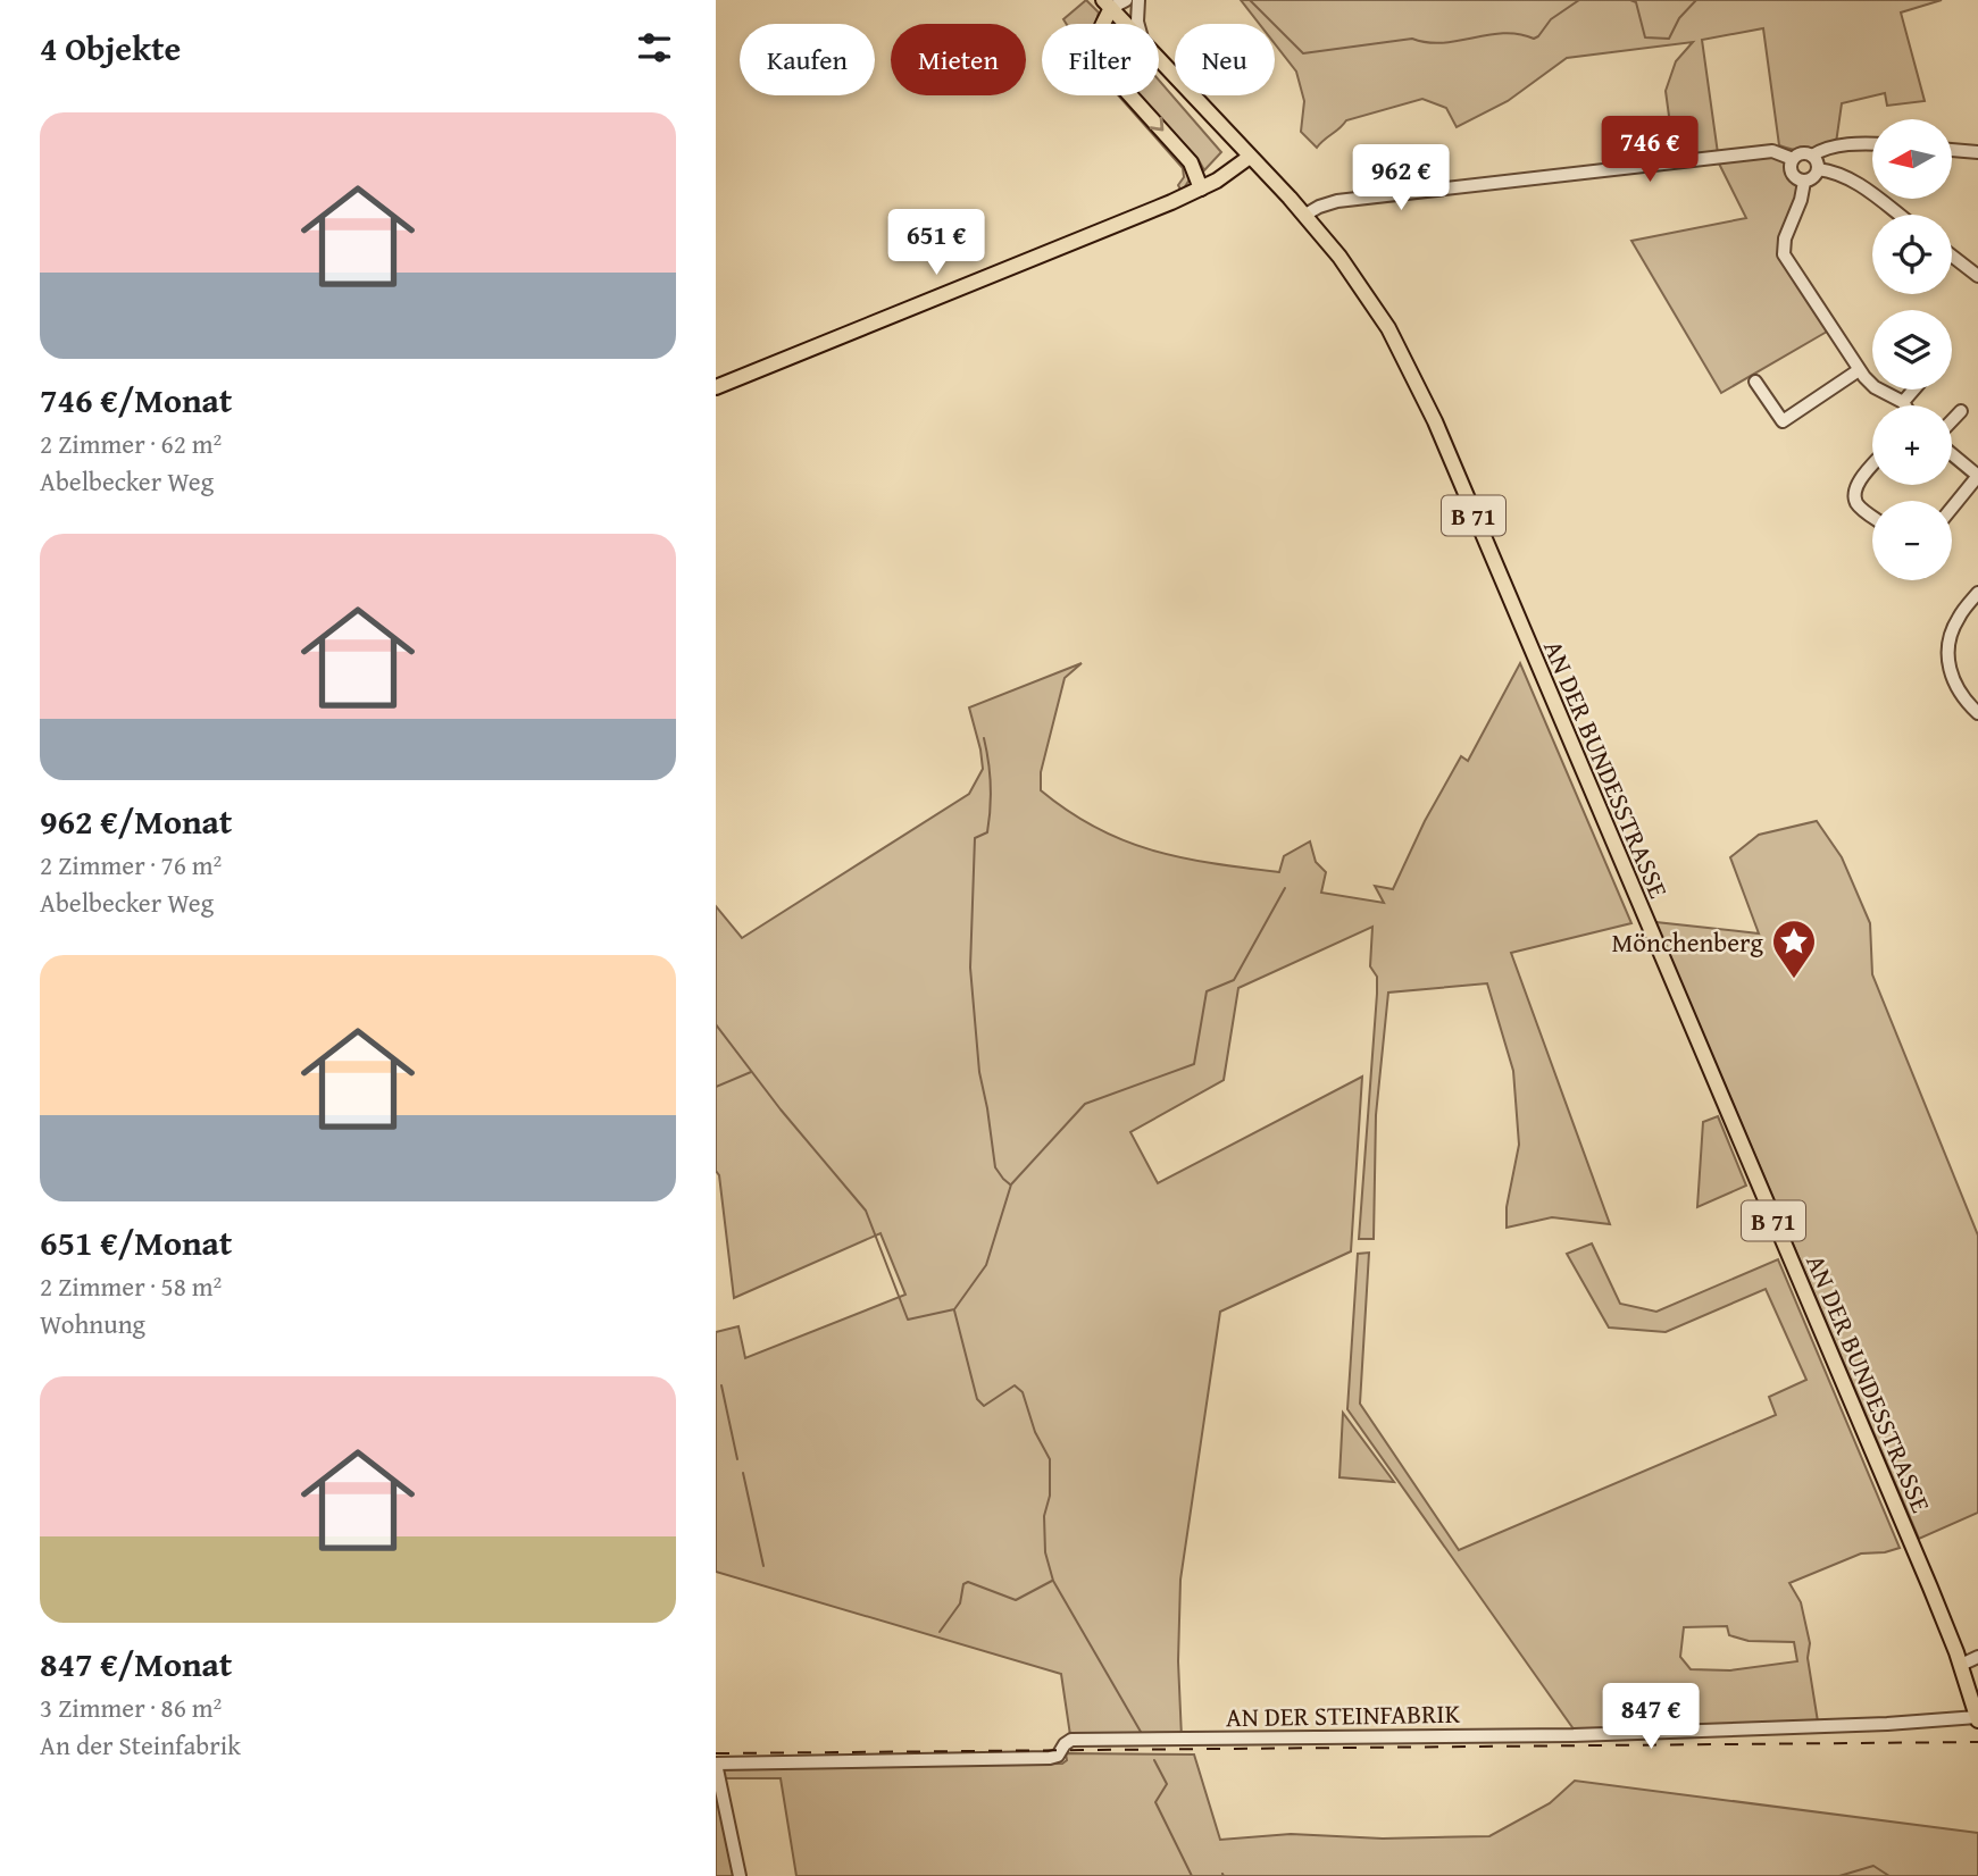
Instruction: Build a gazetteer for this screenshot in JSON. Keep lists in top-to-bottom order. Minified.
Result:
{"streets":{"main road":["B 71","AN DER BUNDESSTRASSE"],"street":["AN DER STEINFABRIK"]},"crossings":[["AN DER BUNDESSTRASSE","AN DER STEINFABRIK"]],"places":{"place":["Mönchenberg"]},"north":"left","page":{"heading":"4 Objekte","chip":["Kaufen","Mieten","Filter","Neu"],"list":[{"name":"746 €/Monat","note":"2 Zimmer · 62 m² · Abelbecker Weg"},{"name":"962 €/Monat","note":"2 Zimmer · 76 m² · Abelbecker Weg"},{"name":"651 €/Monat","note":"2 Zimmer · 58 m² · Wohnung"},{"name":"847 €/Monat","note":"3 Zimmer · 86 m² · An der Steinfabrik"}],"price":["746 €","962 €","651 €","847 €"],"map_buttons":["+","−"]}}
